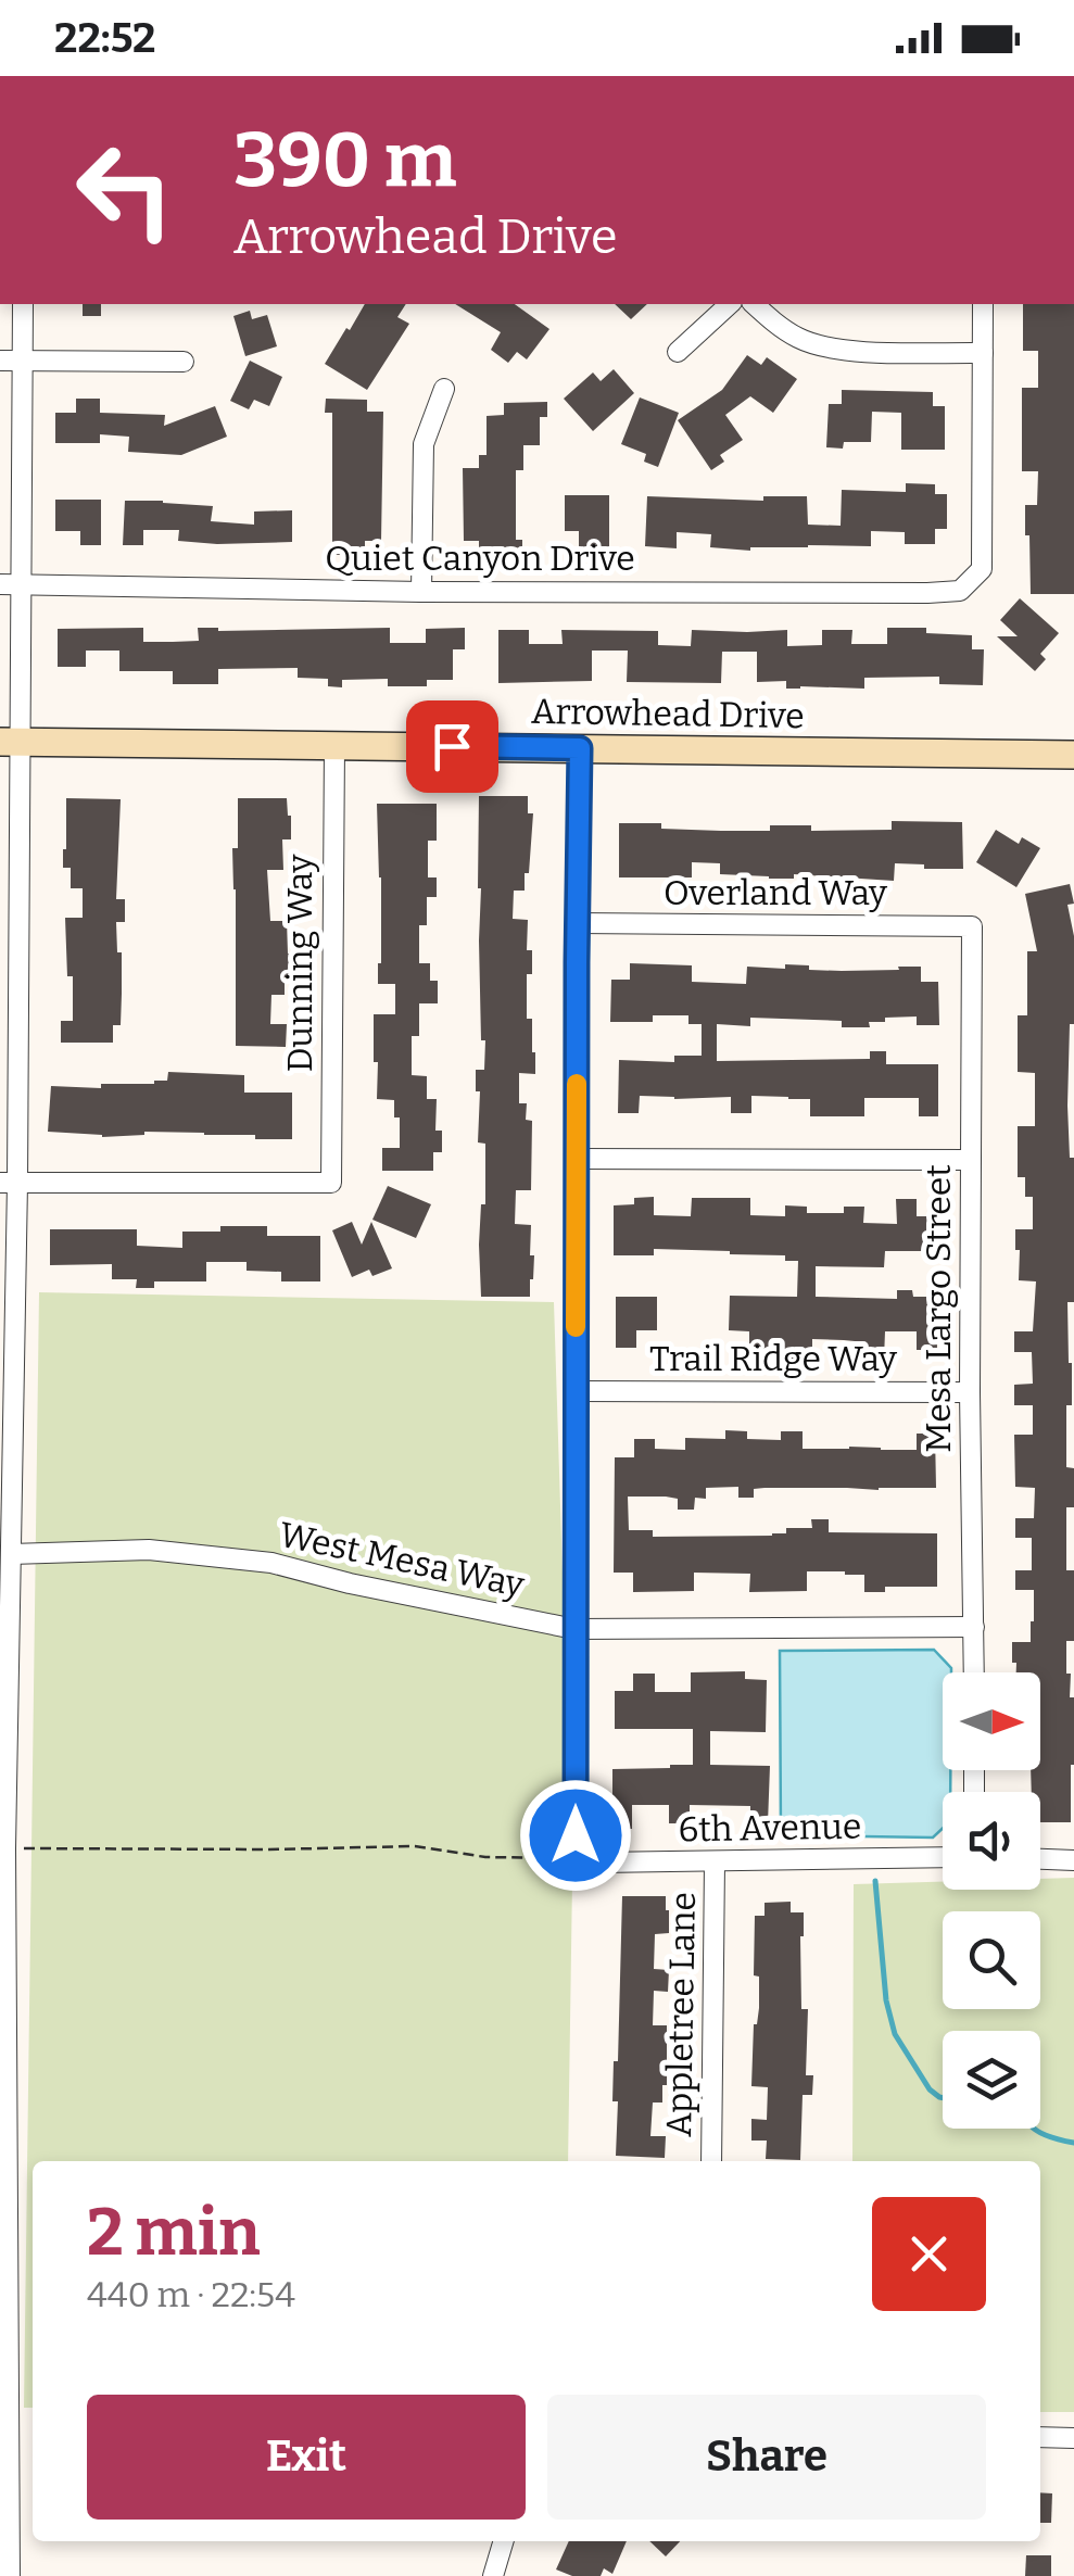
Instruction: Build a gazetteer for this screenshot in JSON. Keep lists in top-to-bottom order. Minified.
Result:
{"streets":{"main road":["Arrowhead Drive"],"street":["Quiet Canyon Drive","Overland Way","Dunning Way","Mesa Largo Street","Trail Ridge Way","West Mesa Way","6th Avenue","Appletree Lane"]},"crossings":[["Arrowhead Drive","Dunning Way"],["Overland Way","Mesa Largo Street"],["Mesa Largo Street","Trail Ridge Way"],["Mesa Largo Street","West Mesa Way"],["6th Avenue","Appletree Lane"]],"north":"right","page":{"status":"22:52","turn":["390 m","Arrowhead Drive"],"heading":["2 min","440 m · 22:54"],"buttons":["Exit","Share"]}}
